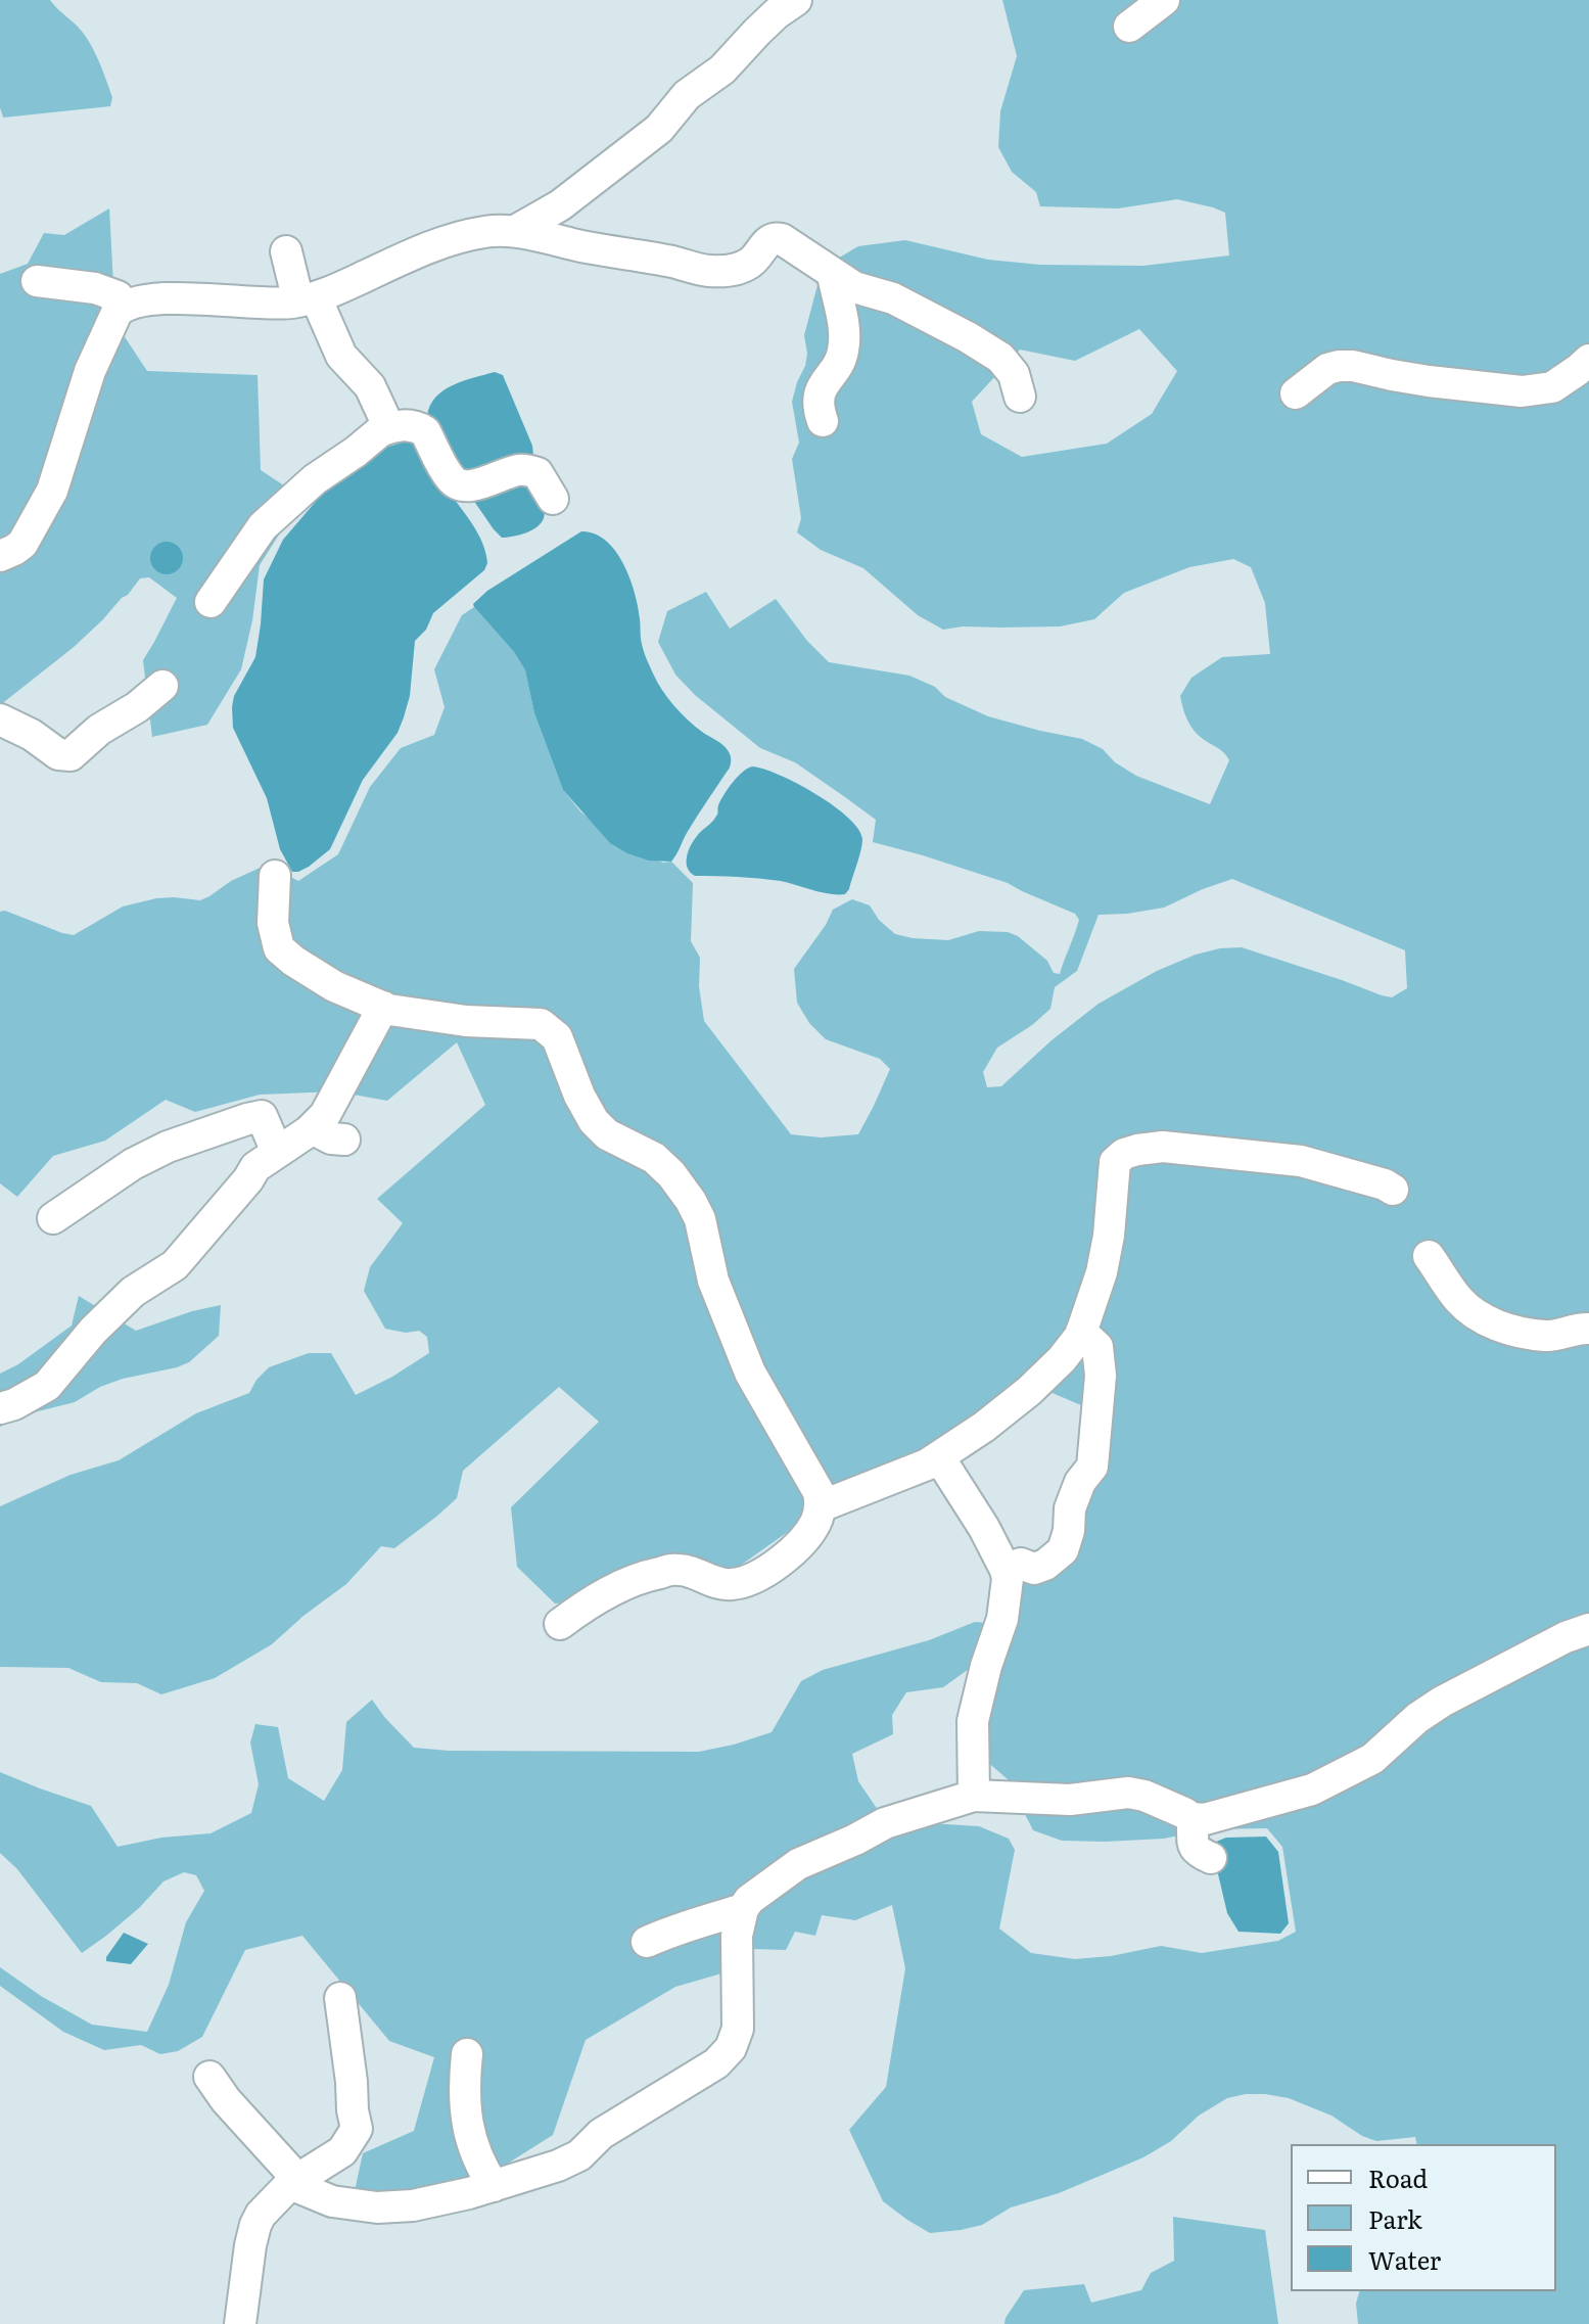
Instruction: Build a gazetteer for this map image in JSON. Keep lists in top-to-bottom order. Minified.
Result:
{"legend":["Road","Park","Water"]}
